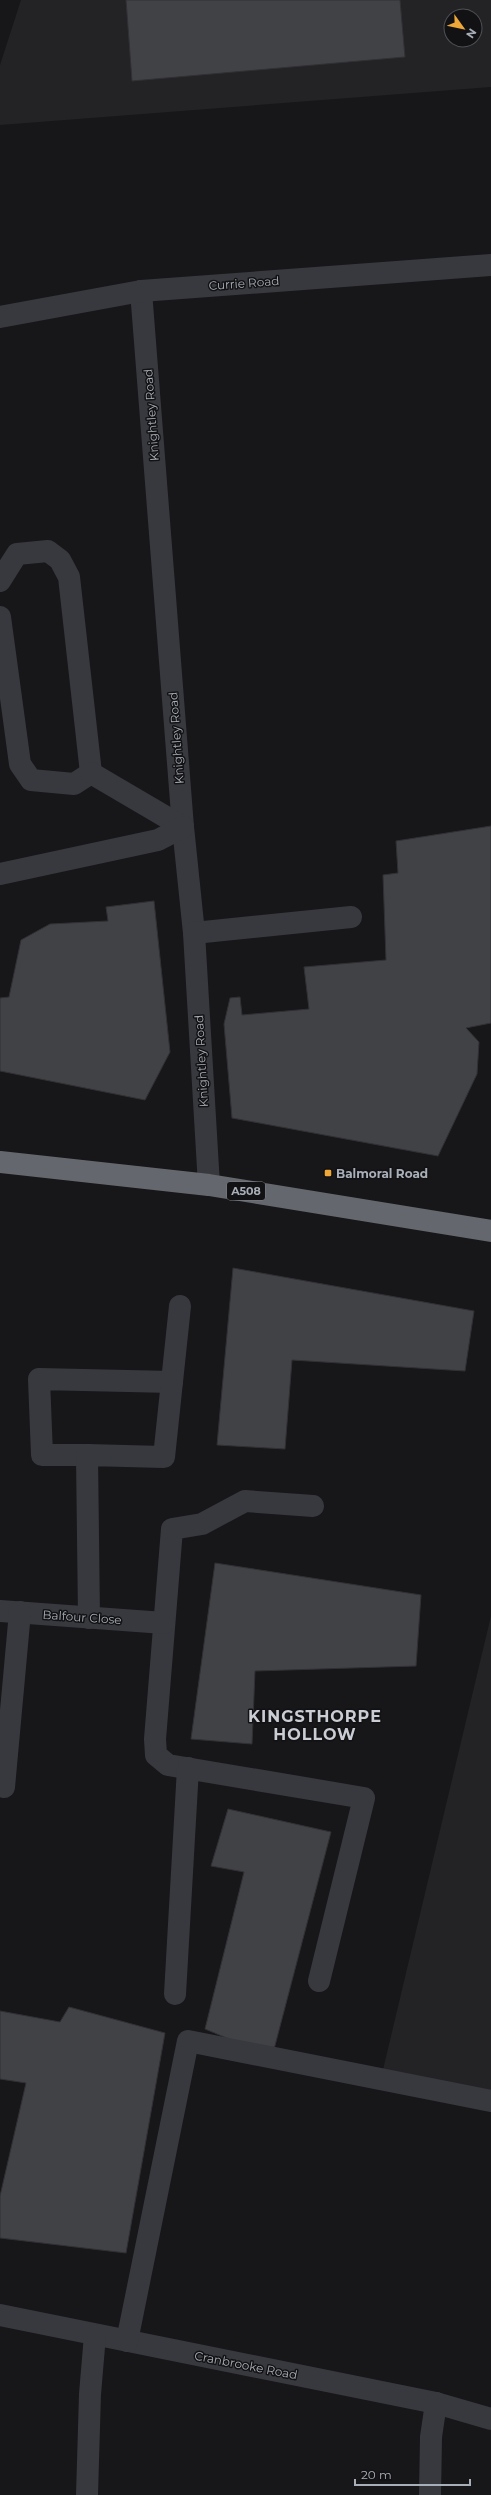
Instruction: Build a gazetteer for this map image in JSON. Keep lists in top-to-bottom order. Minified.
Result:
{"streets":{"highway":["A508"],"street":["Currie Road","Knightley Road","Balfour Close","Cranbrooke Road"]},"crossings":[["Currie Road","Knightley Road"],["Knightley Road","A508"]],"districts":["KINGSTHORPE HOLLOW"],"places":{"transit":["Balmoral Road"]},"scale_bar":"20 m","north":"bottom right"}
